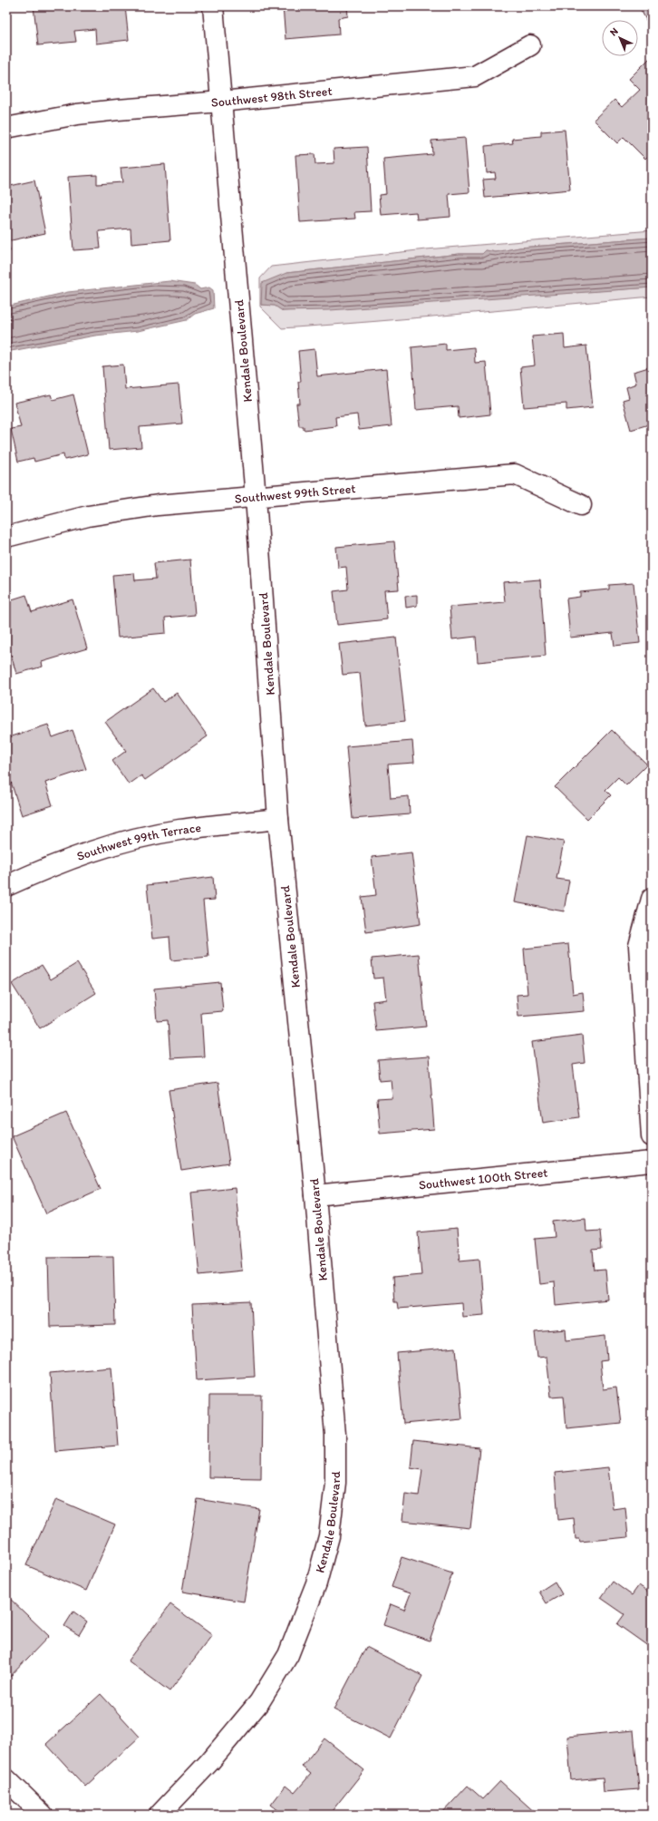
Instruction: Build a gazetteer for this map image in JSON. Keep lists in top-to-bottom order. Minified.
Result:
{"streets":{"street":["Southwest 98th Street","Kendale Boulevard","Southwest 99th Street","Southwest 99th Terrace","Southwest 100th Street"]},"crossings":[["Southwest 98th Street","Kendale Boulevard"],["Kendale Boulevard","Southwest 99th Street"],["Kendale Boulevard","Southwest 99th Terrace"],["Kendale Boulevard","Southwest 100th Street"]],"north":"top left"}
